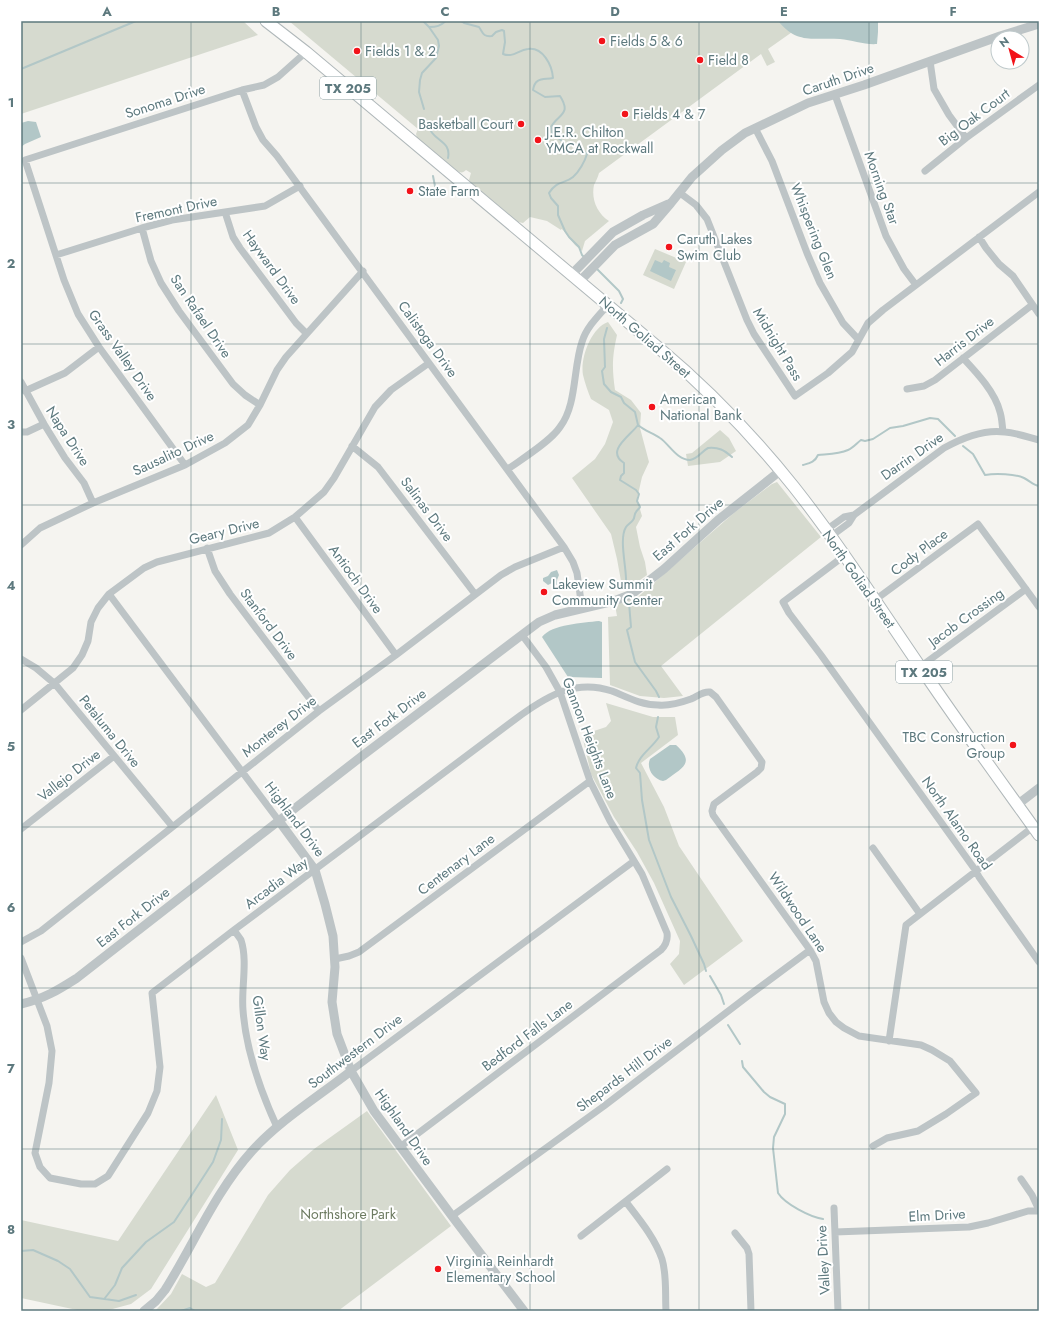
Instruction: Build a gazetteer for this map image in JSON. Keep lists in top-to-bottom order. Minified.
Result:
{"streets":{"main road":["TX 205","North Goliad Street"],"street":["Caruth Drive","Sonoma Drive","Big Oak Court","Morning Star","Fremont Drive","Whispering Glen","Hayward Drive","San Rafael Drive","Calistoga Drive","Harris Drive","Midnight Pass","Grass Valley Drive","Napa Drive","Sausalito Drive","Darrin Drive","Salinas Drive","East Fork Drive","Geary Drive","Cody Place","Antioch Drive","Jacob Crossing","Stanford Drive","Monterey Drive","Petaluma Drive","Gannon Heights Lane","Vallejo Drive","Highland Drive","North Alamo Road","Centenary Lane","Arcadia Way","Wildwood Lane","Gillon Way","Bedford Falls Lane","Southwestern Drive","Shepards Hill Drive","Elm Drive","Valley Drive"]},"crossings":[["Caruth Drive","Morning Star"],["Caruth Drive","Whispering Glen"],["Caruth Drive","North Goliad Street"],["Caruth Drive","Midnight Pass"],["Sonoma Drive","North Goliad Street"],["Sonoma Drive","Calistoga Drive"],["Sonoma Drive","Grass Valley Drive"],["Morning Star","Midnight Pass"],["Fremont Drive","Hayward Drive"],["Fremont Drive","San Rafael Drive"],["Fremont Drive","Calistoga Drive"],["Fremont Drive","Grass Valley Drive"],["Whispering Glen","Midnight Pass"],["Hayward Drive","Sausalito Drive"],["San Rafael Drive","Sausalito Drive"],["North Goliad Street","Darrin Drive"],["North Goliad Street","East Fork Drive"],["North Goliad Street","Cody Place"],["North Goliad Street","Jacob Crossing"],["North Goliad Street","North Alamo Road"],["Calistoga Drive","Sausalito Drive"],["Calistoga Drive","East Fork Drive"],["Calistoga Drive","Geary Drive"],["Calistoga Drive","Monterey Drive"],["Grass Valley Drive","Sausalito Drive"],["Napa Drive","Sausalito Drive"],["Salinas Drive","Geary Drive"],["Salinas Drive","Monterey Drive"],["East Fork Drive","Gannon Heights Lane"],["East Fork Drive","Highland Drive"],["East Fork Drive","Arcadia Way"],["Geary Drive","Antioch Drive"],["Geary Drive","Stanford Drive"],["Geary Drive","Petaluma Drive"],["Geary Drive","Highland Drive"],["Cody Place","Jacob Crossing"],["Antioch Drive","Monterey Drive"],["Stanford Drive","Monterey Drive"],["Monterey Drive","Petaluma Drive"],["Monterey Drive","Highland Drive"],["Petaluma Drive","Vallejo Drive"],["Gannon Heights Lane","Centenary Lane"],["Gannon Heights Lane","Arcadia Way"],["Gannon Heights Lane","Bedford Falls Lane"],["Gannon Heights Lane","Southwestern Drive"],["Highland Drive","Centenary Lane"],["Highland Drive","Arcadia Way"],["Highland Drive","Bedford Falls Lane"],["Highland Drive","Southwestern Drive"],["Highland Drive","Shepards Hill Drive"],["Arcadia Way","Wildwood Lane"],["Arcadia Way","Gillon Way"],["Wildwood Lane","Shepards Hill Drive"],["Gillon Way","Southwestern Drive"],["Elm Drive","Valley Drive"]],"parks":["Northshore Park"],"places":["Fields 5 & 6","Fields 1 & 2","Field 8","Fields 4 & 7","Basketball Court","J.E.R. Chilton YMCA at Rockwall","State Farm","Caruth Lakes Swim Club","American National Bank","Lakeview Summit Community Center","TBC Construction Group","Virginia Reinhardt Elementary School"],"north":"top left","grid":{"columns":["A","B","C","D","E","F"],"rows":["1","2","3","4","5","6","7","8"]}}
